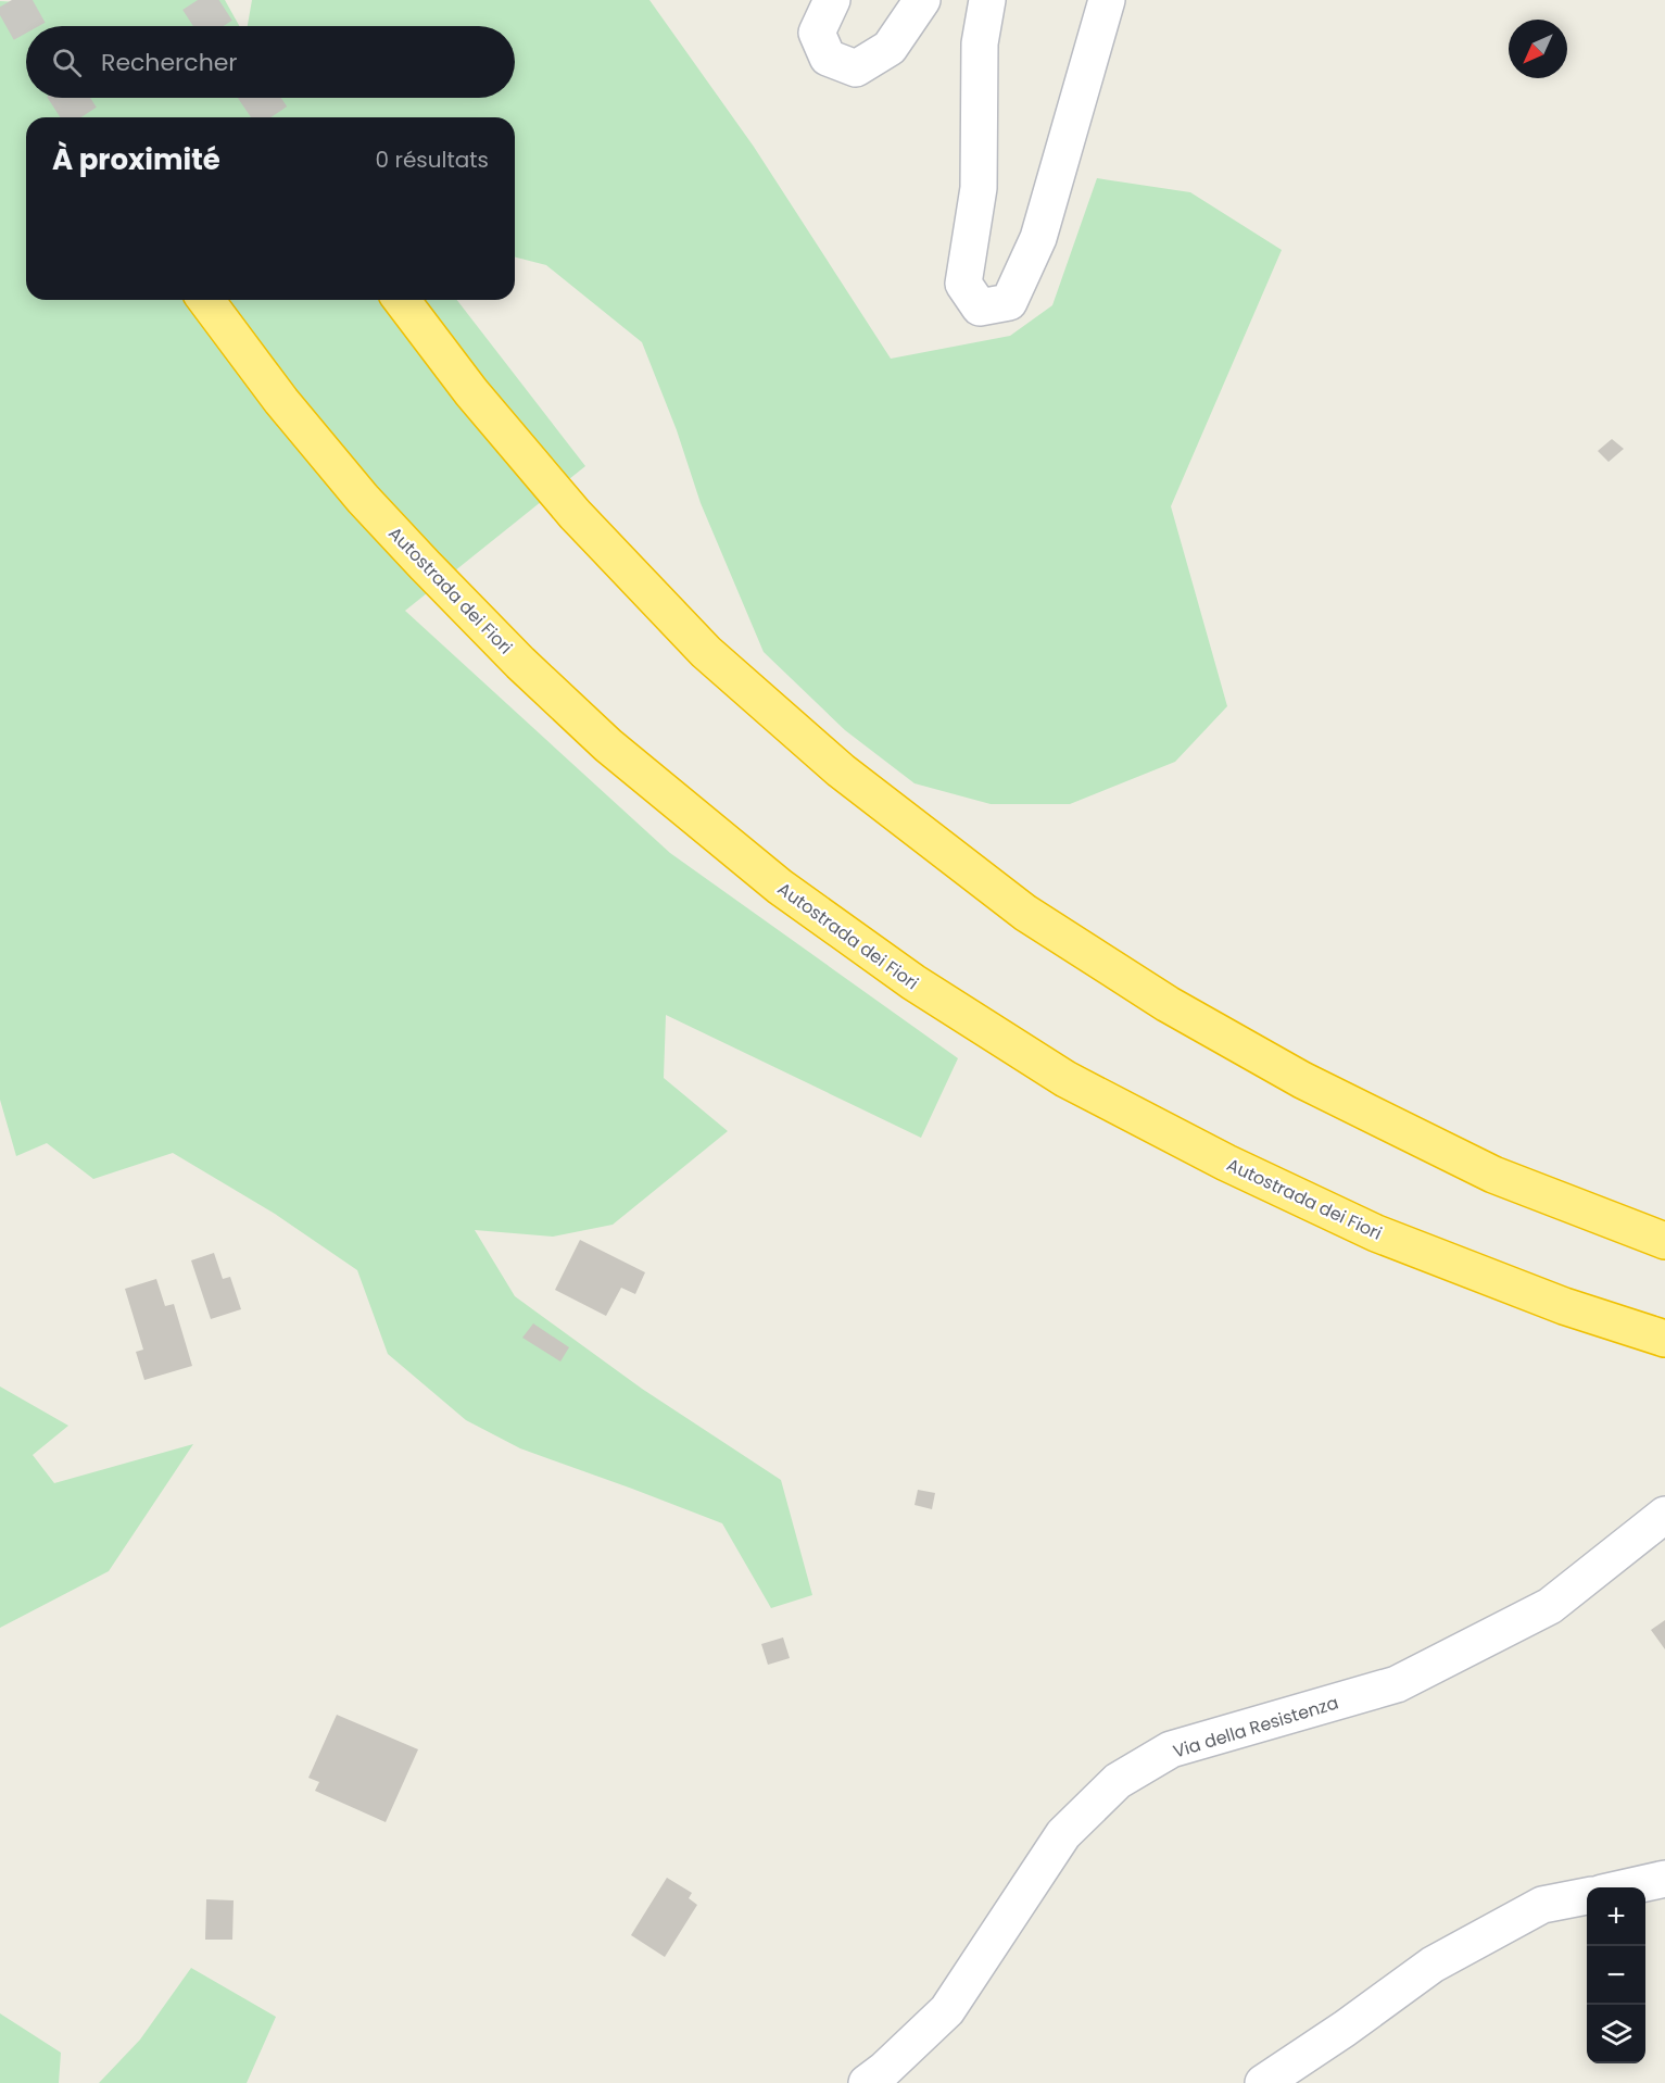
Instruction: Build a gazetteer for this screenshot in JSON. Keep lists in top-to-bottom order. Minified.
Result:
{"streets":{"highway":["Autostrada dei Fiori"],"street":["Via della Resistenza"]},"north":"bottom left","page":{"search":"Rechercher","heading":["À proximité","0 résultats"],"map_buttons":["+","−"]}}
